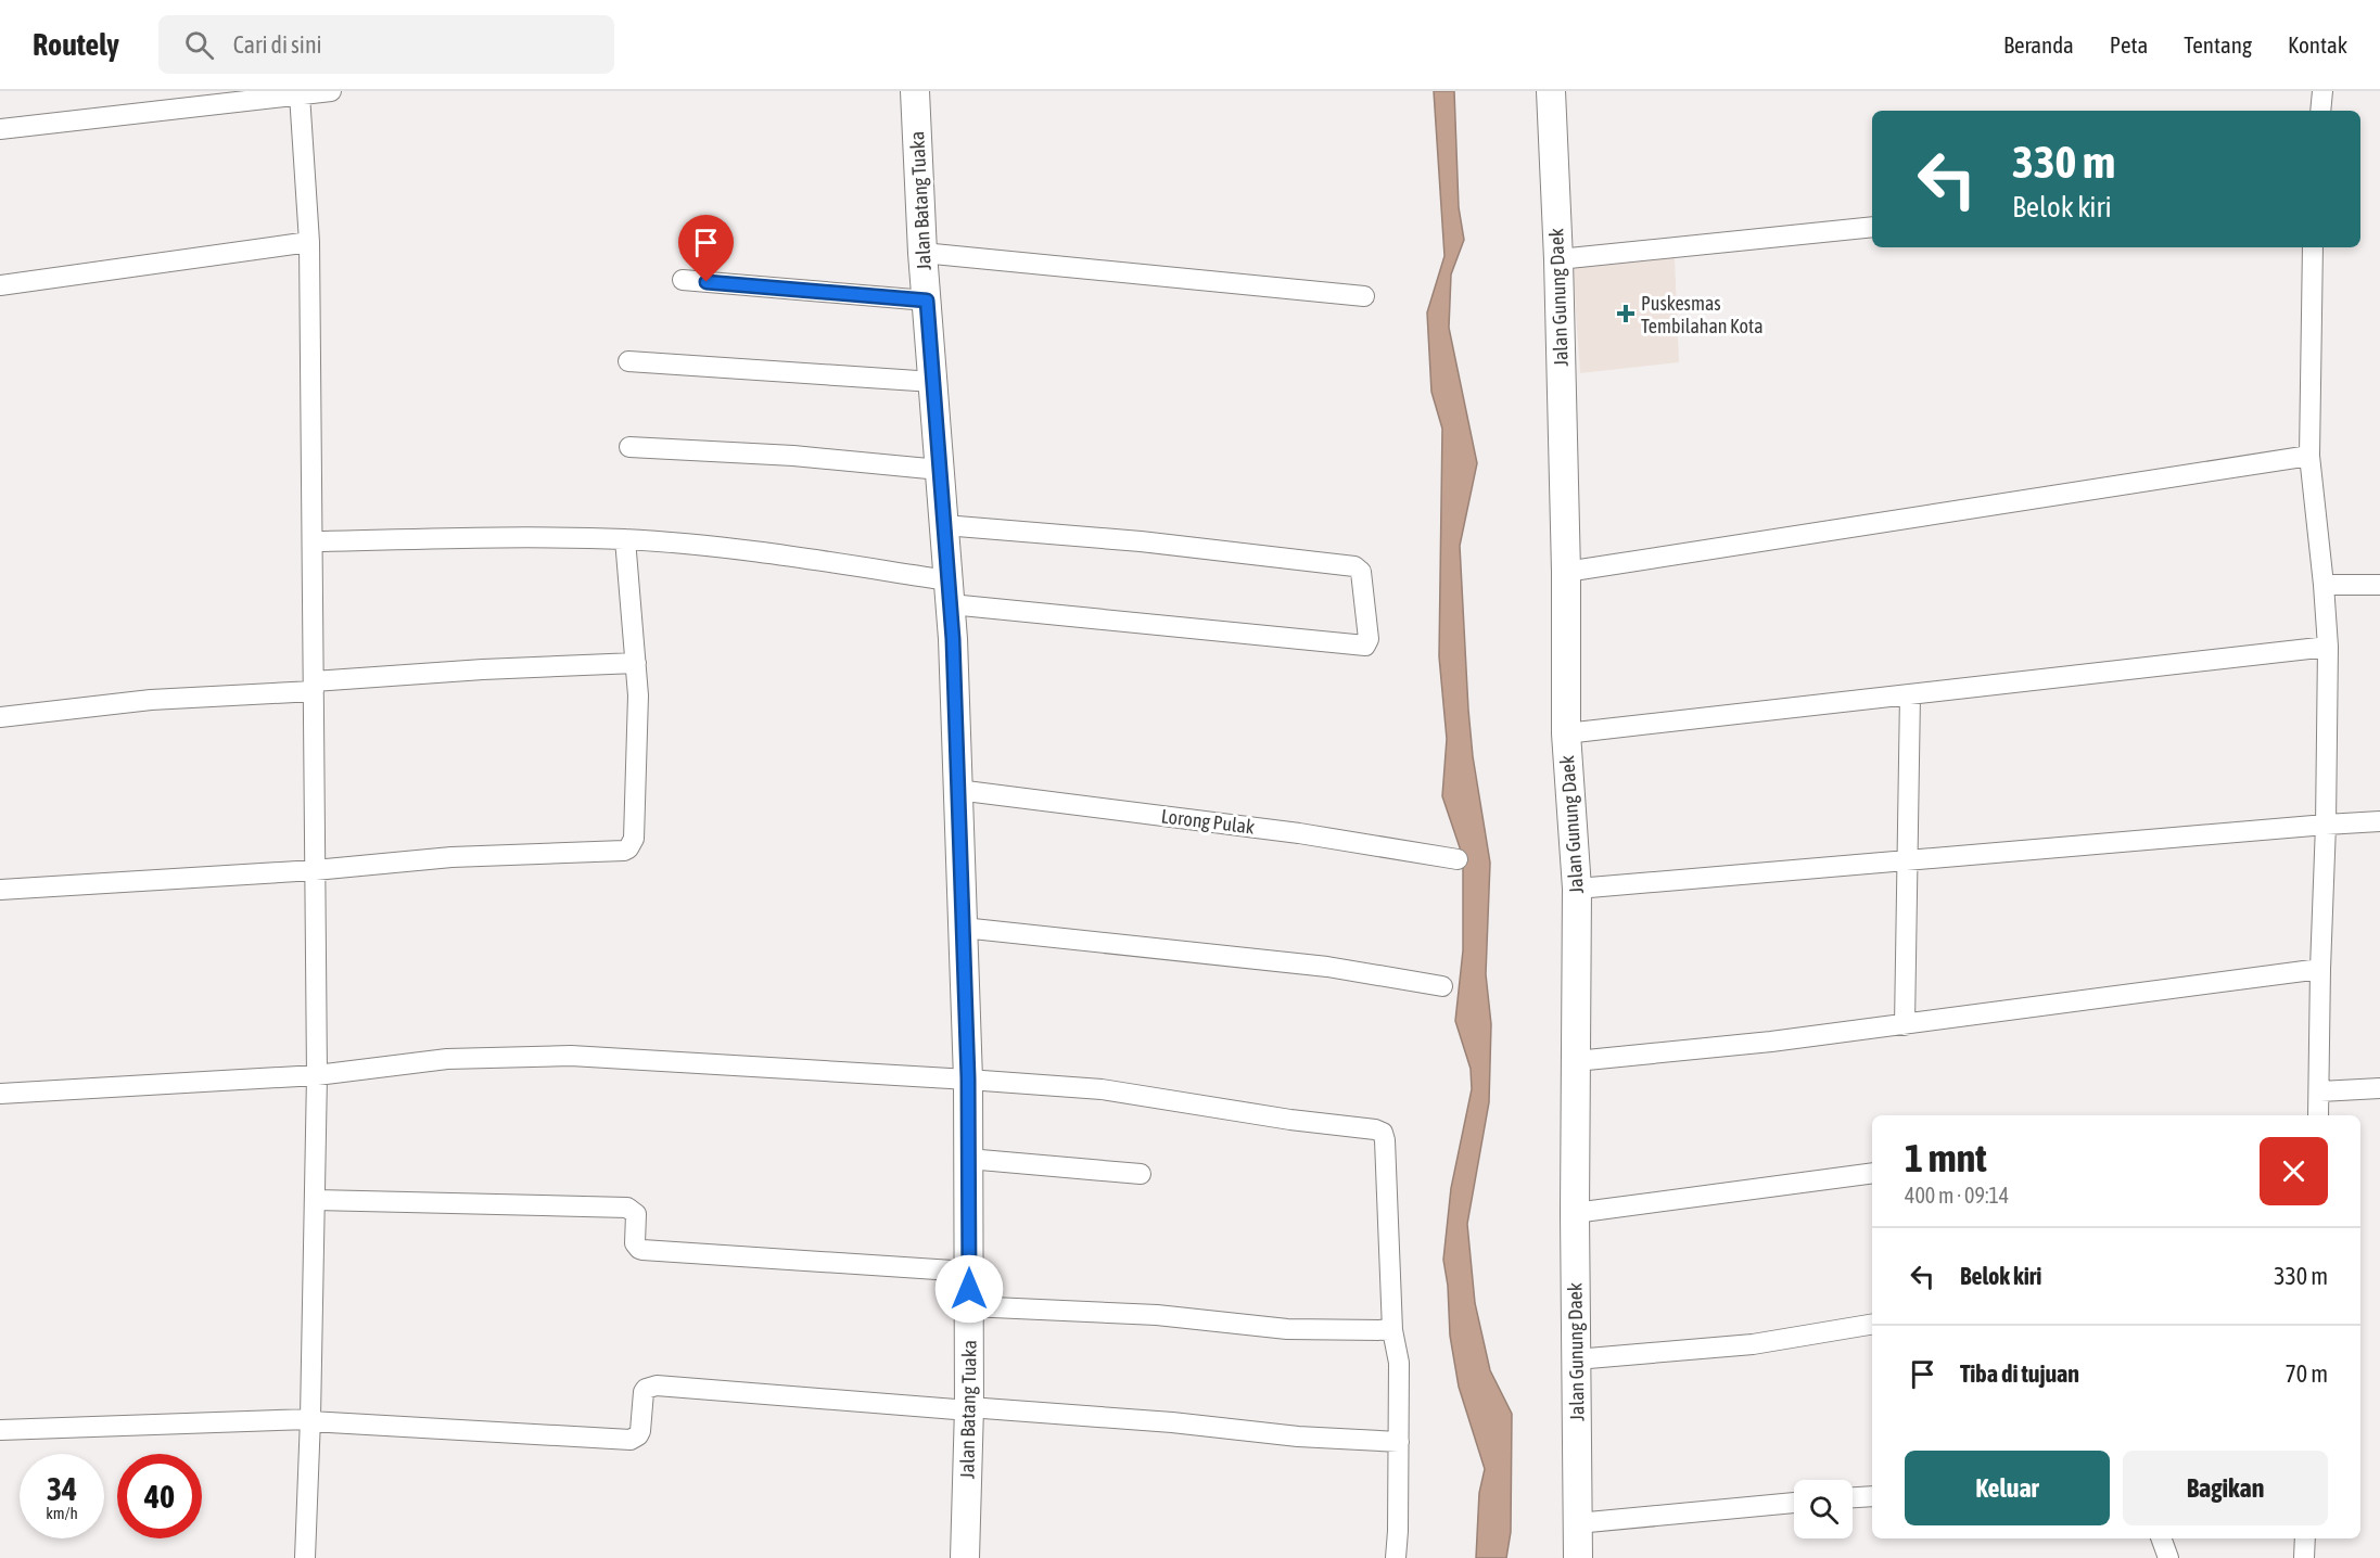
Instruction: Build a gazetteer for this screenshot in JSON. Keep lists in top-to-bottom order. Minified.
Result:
{"streets":{"street":["Jalan Batang Tuaka","Jalan Gunung Daek","Lorong Pulak"]},"crossings":[["Jalan Batang Tuaka","Lorong Pulak"]],"places":{"health":["Puskesmas Tembilahan Kota"]},"page":{"header":"Routely","search":"Cari di sini","nav":["Beranda","Peta","Tentang","Kontak"],"turn":["330 m","Belok kiri"],"heading":["1 mnt","400 m · 09:14"],"list":[{"name":"Belok kiri","value":"330 m"},{"name":"Tiba di tujuan","value":"70 m"}],"buttons":["Keluar","Bagikan"],"speed":"34 km/h","limit":"40"}}
